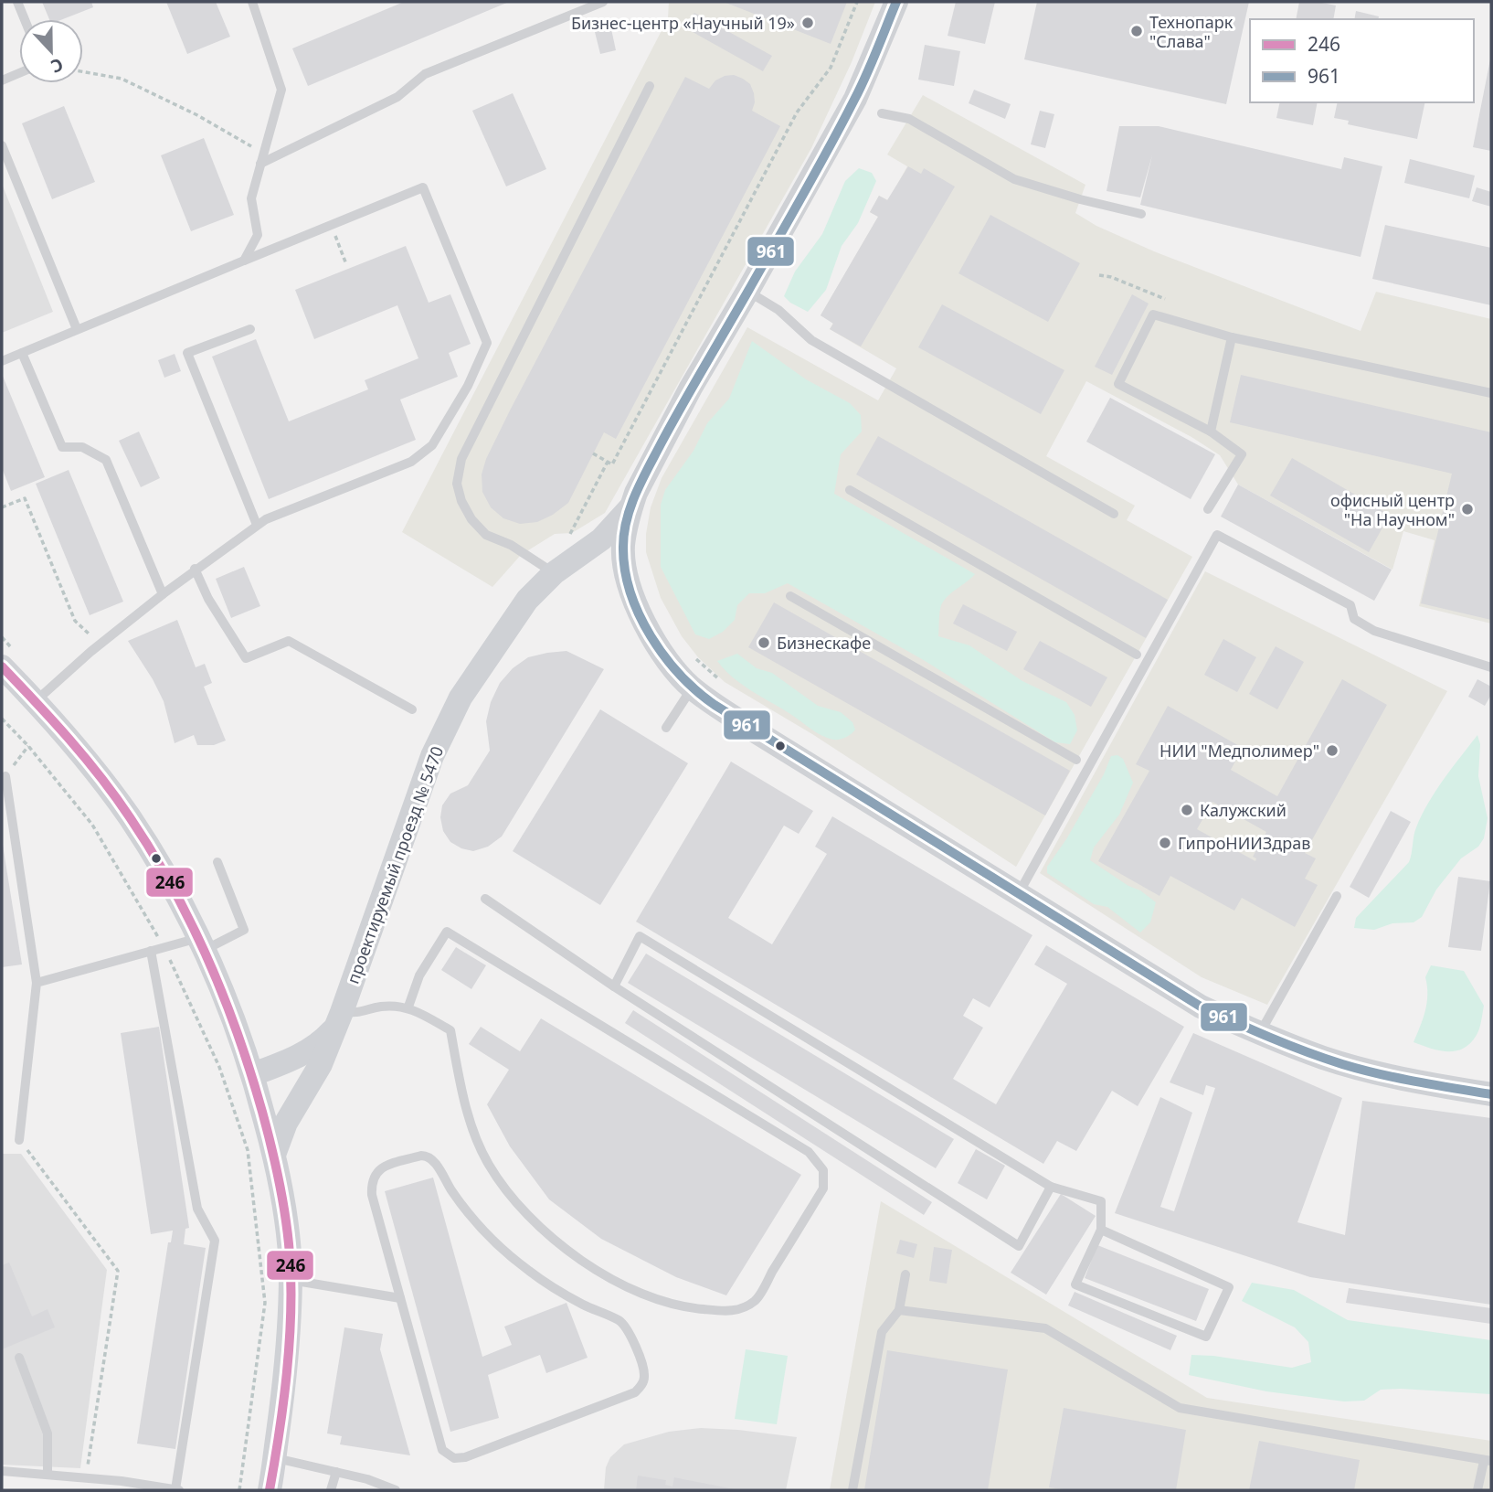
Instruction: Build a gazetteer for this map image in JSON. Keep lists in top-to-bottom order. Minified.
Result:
{"streets":{"street":["проектируемый проезд № 5470"]},"places":["Бизнес-центр «Научный 19»","Технопарк \"Слава\"","офисный центр \"На Научном\"","Бизнескафе","НИИ \"Медполимер\"","Калужский","ГипроНИИЗдрав"],"lines":["transit line 961","transit line 246"],"legend":["246","961"],"north":"bottom"}
